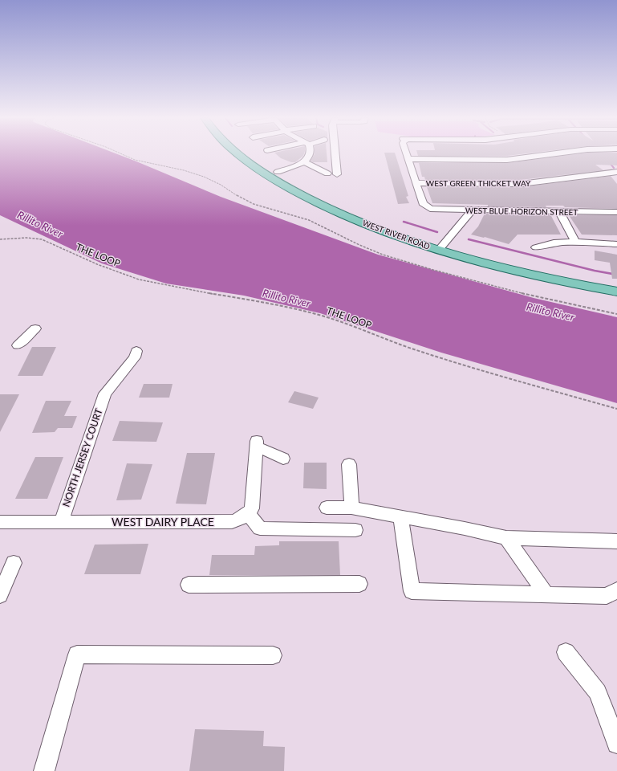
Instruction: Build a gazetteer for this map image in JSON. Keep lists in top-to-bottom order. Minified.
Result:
{"streets":{"main road":["WEST RIVER ROAD"],"street":["WEST GREEN THICKET WAY","WEST BLUE HORIZON STREET","NORTH JERSEY COURT","WEST DAIRY PLACE"],"path":["THE LOOP"]},"crossings":[["WEST GREEN THICKET WAY","WEST BLUE HORIZON STREET"],["NORTH JERSEY COURT","WEST DAIRY PLACE"]],"water":["Rillito River"]}
